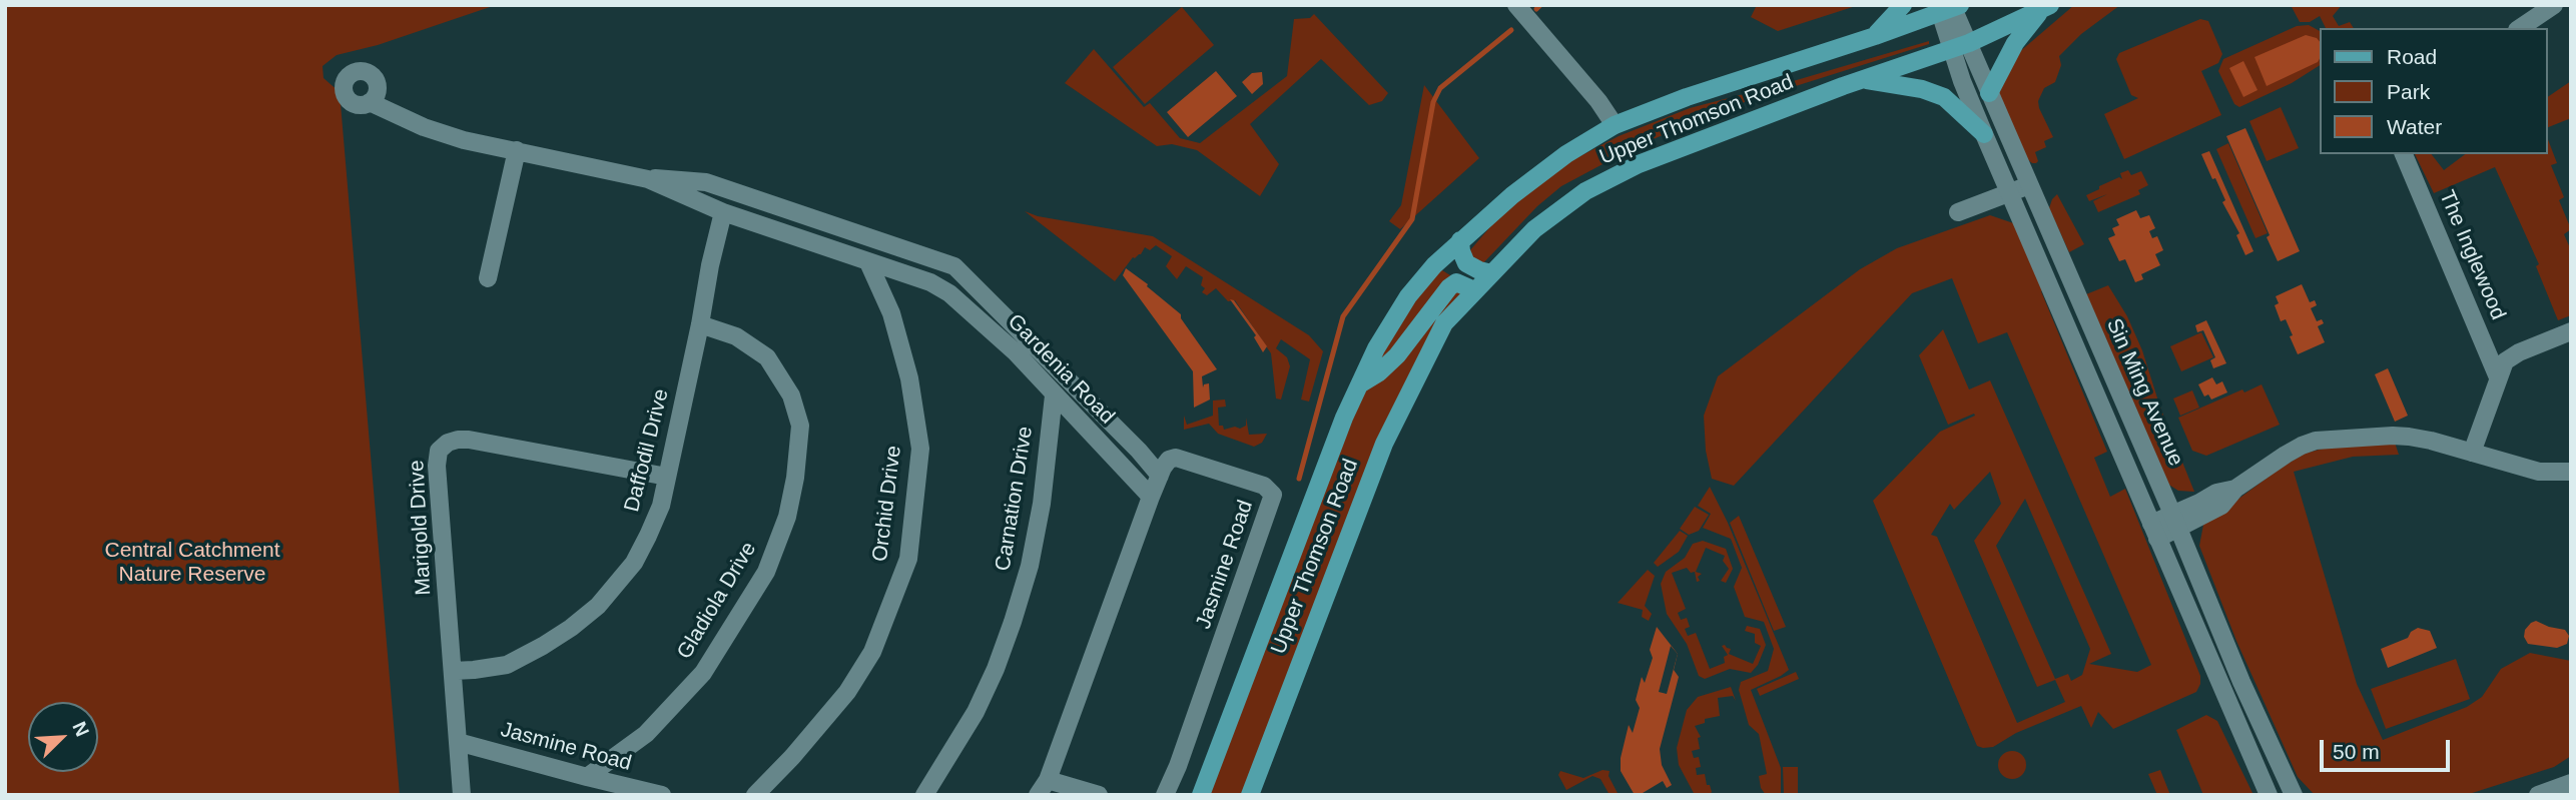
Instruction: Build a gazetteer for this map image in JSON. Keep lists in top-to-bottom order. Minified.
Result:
{"streets":{"main road":["Upper Thomson Road"],"street":["The Inglewood","Gardenia Road","Sin Ming Avenue","Daffodil Drive","Carnation Drive","Orchid Drive","Marigold Drive","Jasmine Road","Gladiola Drive"]},"crossings":[["Upper Thomson Road","Sin Ming Avenue"],["Gardenia Road","Daffodil Drive"],["Gardenia Road","Carnation Drive"],["Gardenia Road","Orchid Drive"],["Gardenia Road","Jasmine Road"],["Daffodil Drive","Marigold Drive"],["Daffodil Drive","Gladiola Drive"],["Marigold Drive","Jasmine Road"],["Jasmine Road","Gladiola Drive"]],"parks":["Central Catchment Nature Reserve"],"legend":["Road","Park","Water"],"scale_bar":"50 m","north":"top right"}
